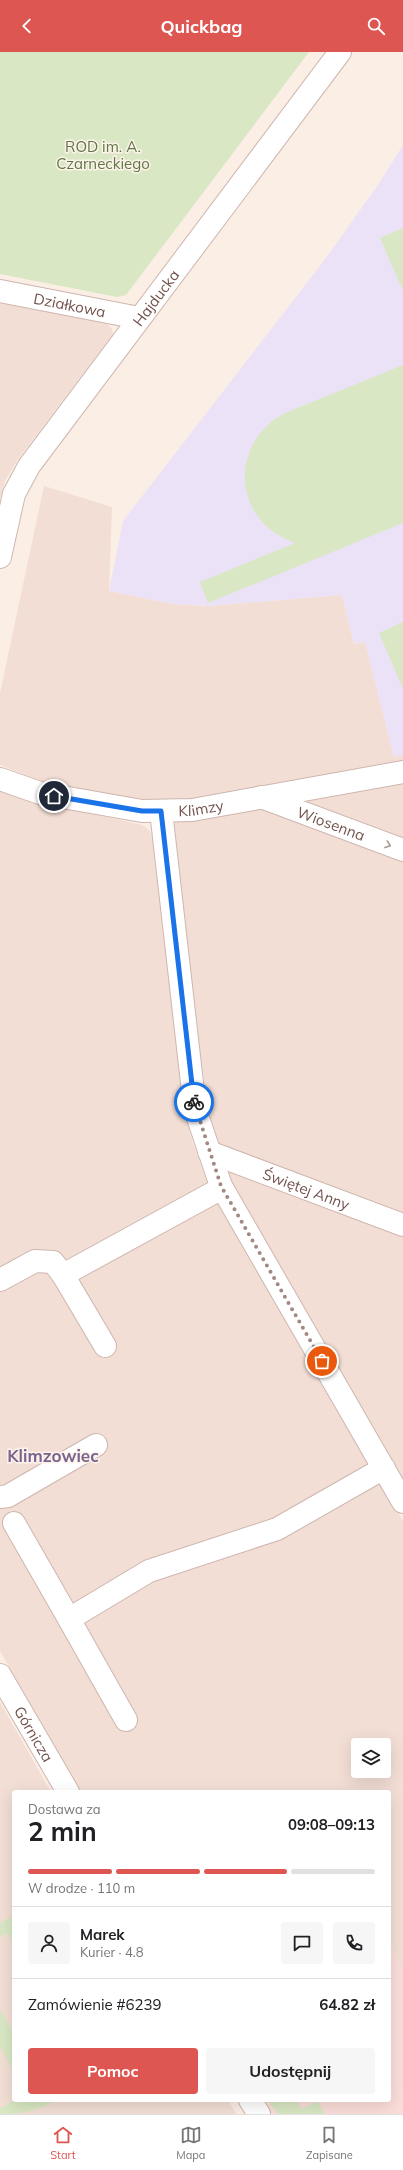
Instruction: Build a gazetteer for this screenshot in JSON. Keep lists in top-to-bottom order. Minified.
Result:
{"streets":{"street":["Hajducka","Działkowa","Klimzy","Wiosenna","Świętej Anny","Górnicza"]},"crossings":[["Hajducka","Działkowa"],["Klimzy","Wiosenna"]],"one_way":["Wiosenna"],"districts":["Klimzowiec"],"parks":["ROD im. A. Czarneckiego"],"page":{"header":"Quickbag","heading":["2 min","Dostawa za","09:08–09:13"],"panel":["Marek","Kurier · 4.8","Zamówienie #6239","64.82 zł"],"bar":"W drodze · 110 m","buttons":["Pomoc","Udostępnij"],"tabs":["Start","Mapa","Zapisane"]}}
